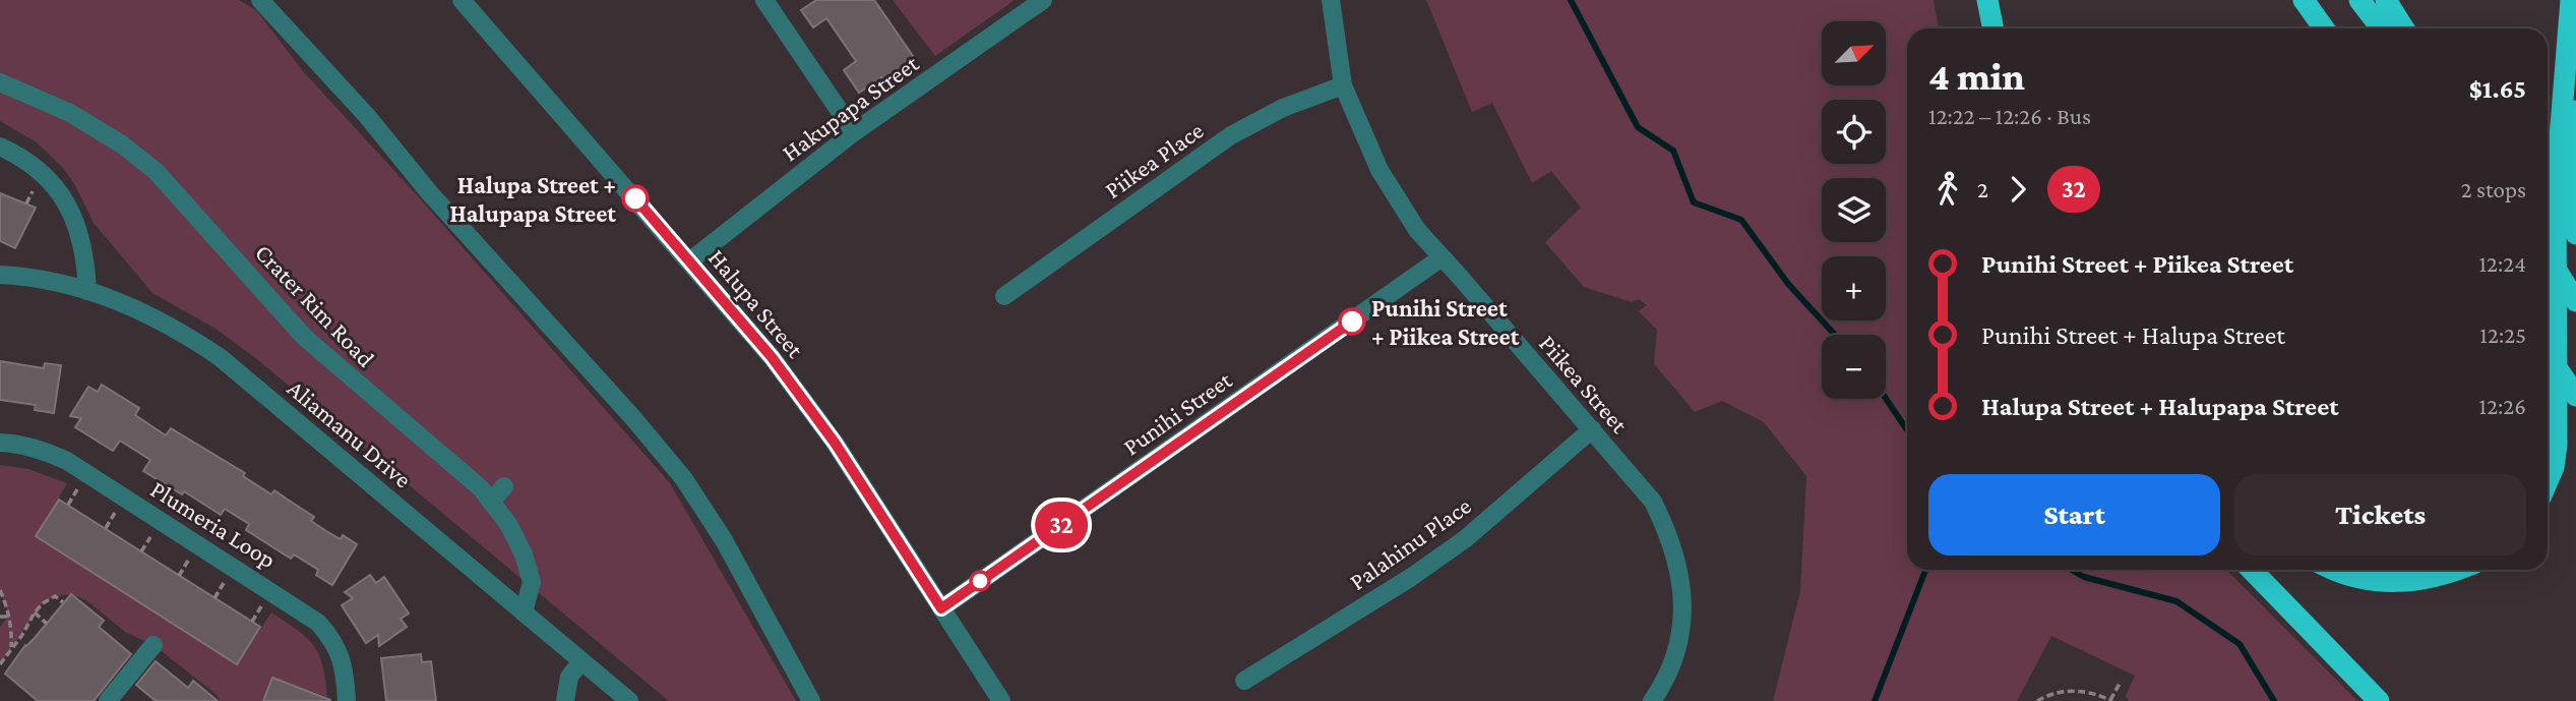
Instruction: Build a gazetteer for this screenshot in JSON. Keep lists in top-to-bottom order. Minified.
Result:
{"streets":{"street":["Hakupapa Street","Piikea Place","Halupa Street","Crater Rim Road","Piikea Street","Punihi Street","Aliamanu Drive","Plumeria Loop","Palahinu Place"]},"crossings":[["Hakupapa Street","Halupa Street"],["Piikea Place","Piikea Street"],["Halupa Street","Punihi Street"],["Crater Rim Road","Aliamanu Drive"],["Piikea Street","Punihi Street"],["Piikea Street","Palahinu Place"]],"places":["Halupa Street + Halupapa Street","Punihi Street + Piikea Street"],"lines":["bus line 32"],"north":"top right","page":{"on_map":"32","map_buttons":["+","−"],"heading":["4 min","12:22 – 12:26 · Bus","$1.65"],"legs":["2","32","2 stops"],"list":[{"name":"Punihi Street + Piikea Street","value":"12:24"},{"name":"Punihi Street + Halupa Street","value":"12:25"},{"name":"Halupa Street + Halupapa Street","value":"12:26"}],"buttons":["Start","Tickets"]}}
